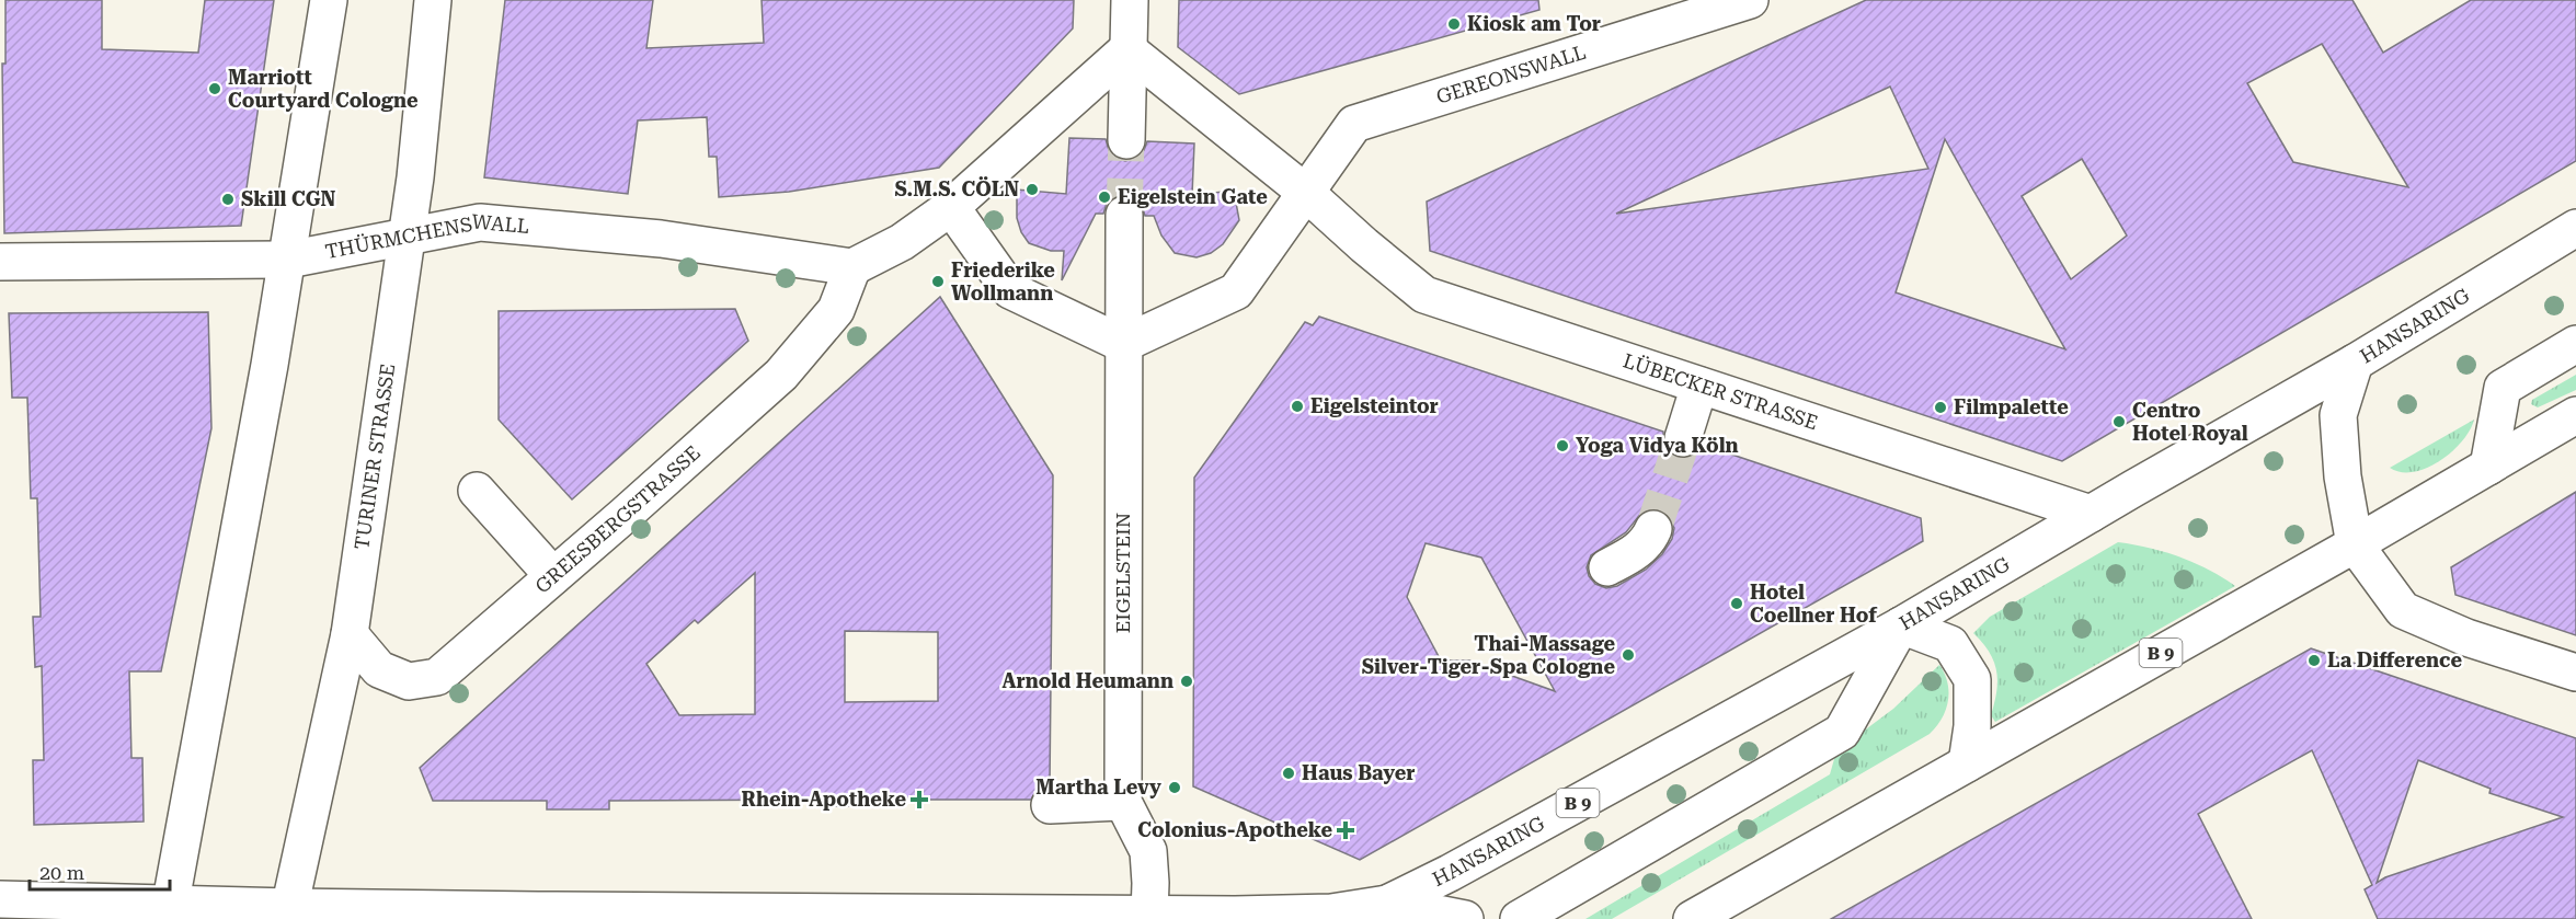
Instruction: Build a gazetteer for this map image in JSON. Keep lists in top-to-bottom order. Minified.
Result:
{"streets":{"main road":["GEREONSWALL","THÜRMCHENSWALL","HANSARING","LÜBECKER STRASSE","TURINER STRASSE","GREESBERGSTRASSE","EIGELSTEIN","B 9"]},"crossings":[["GEREONSWALL","LÜBECKER STRASSE"],["THÜRMCHENSWALL","TURINER STRASSE"],["THÜRMCHENSWALL","GREESBERGSTRASSE"],["HANSARING","LÜBECKER STRASSE"],["HANSARING","B 9"],["TURINER STRASSE","GREESBERGSTRASSE"],["TURINER STRASSE","B 9"],["EIGELSTEIN","B 9"]],"places":{"other":["Kiosk am Tor","Marriott Courtyard Cologne","S.M.S. CÖLN","Eigelstein Gate","Skill CGN","Friederike Wollmann","Eigelsteintor","Filmpalette","Centro Hotel Royal","Yoga Vidya Köln","Hotel Coellner Hof","Thai-Massage Silver-Tiger-Spa Cologne","La Difference","Arnold Heumann","Haus Bayer","Martha Levy"],"health":["Rhein-Apotheke","Colonius-Apotheke"]},"scale_bar":"20 m"}
